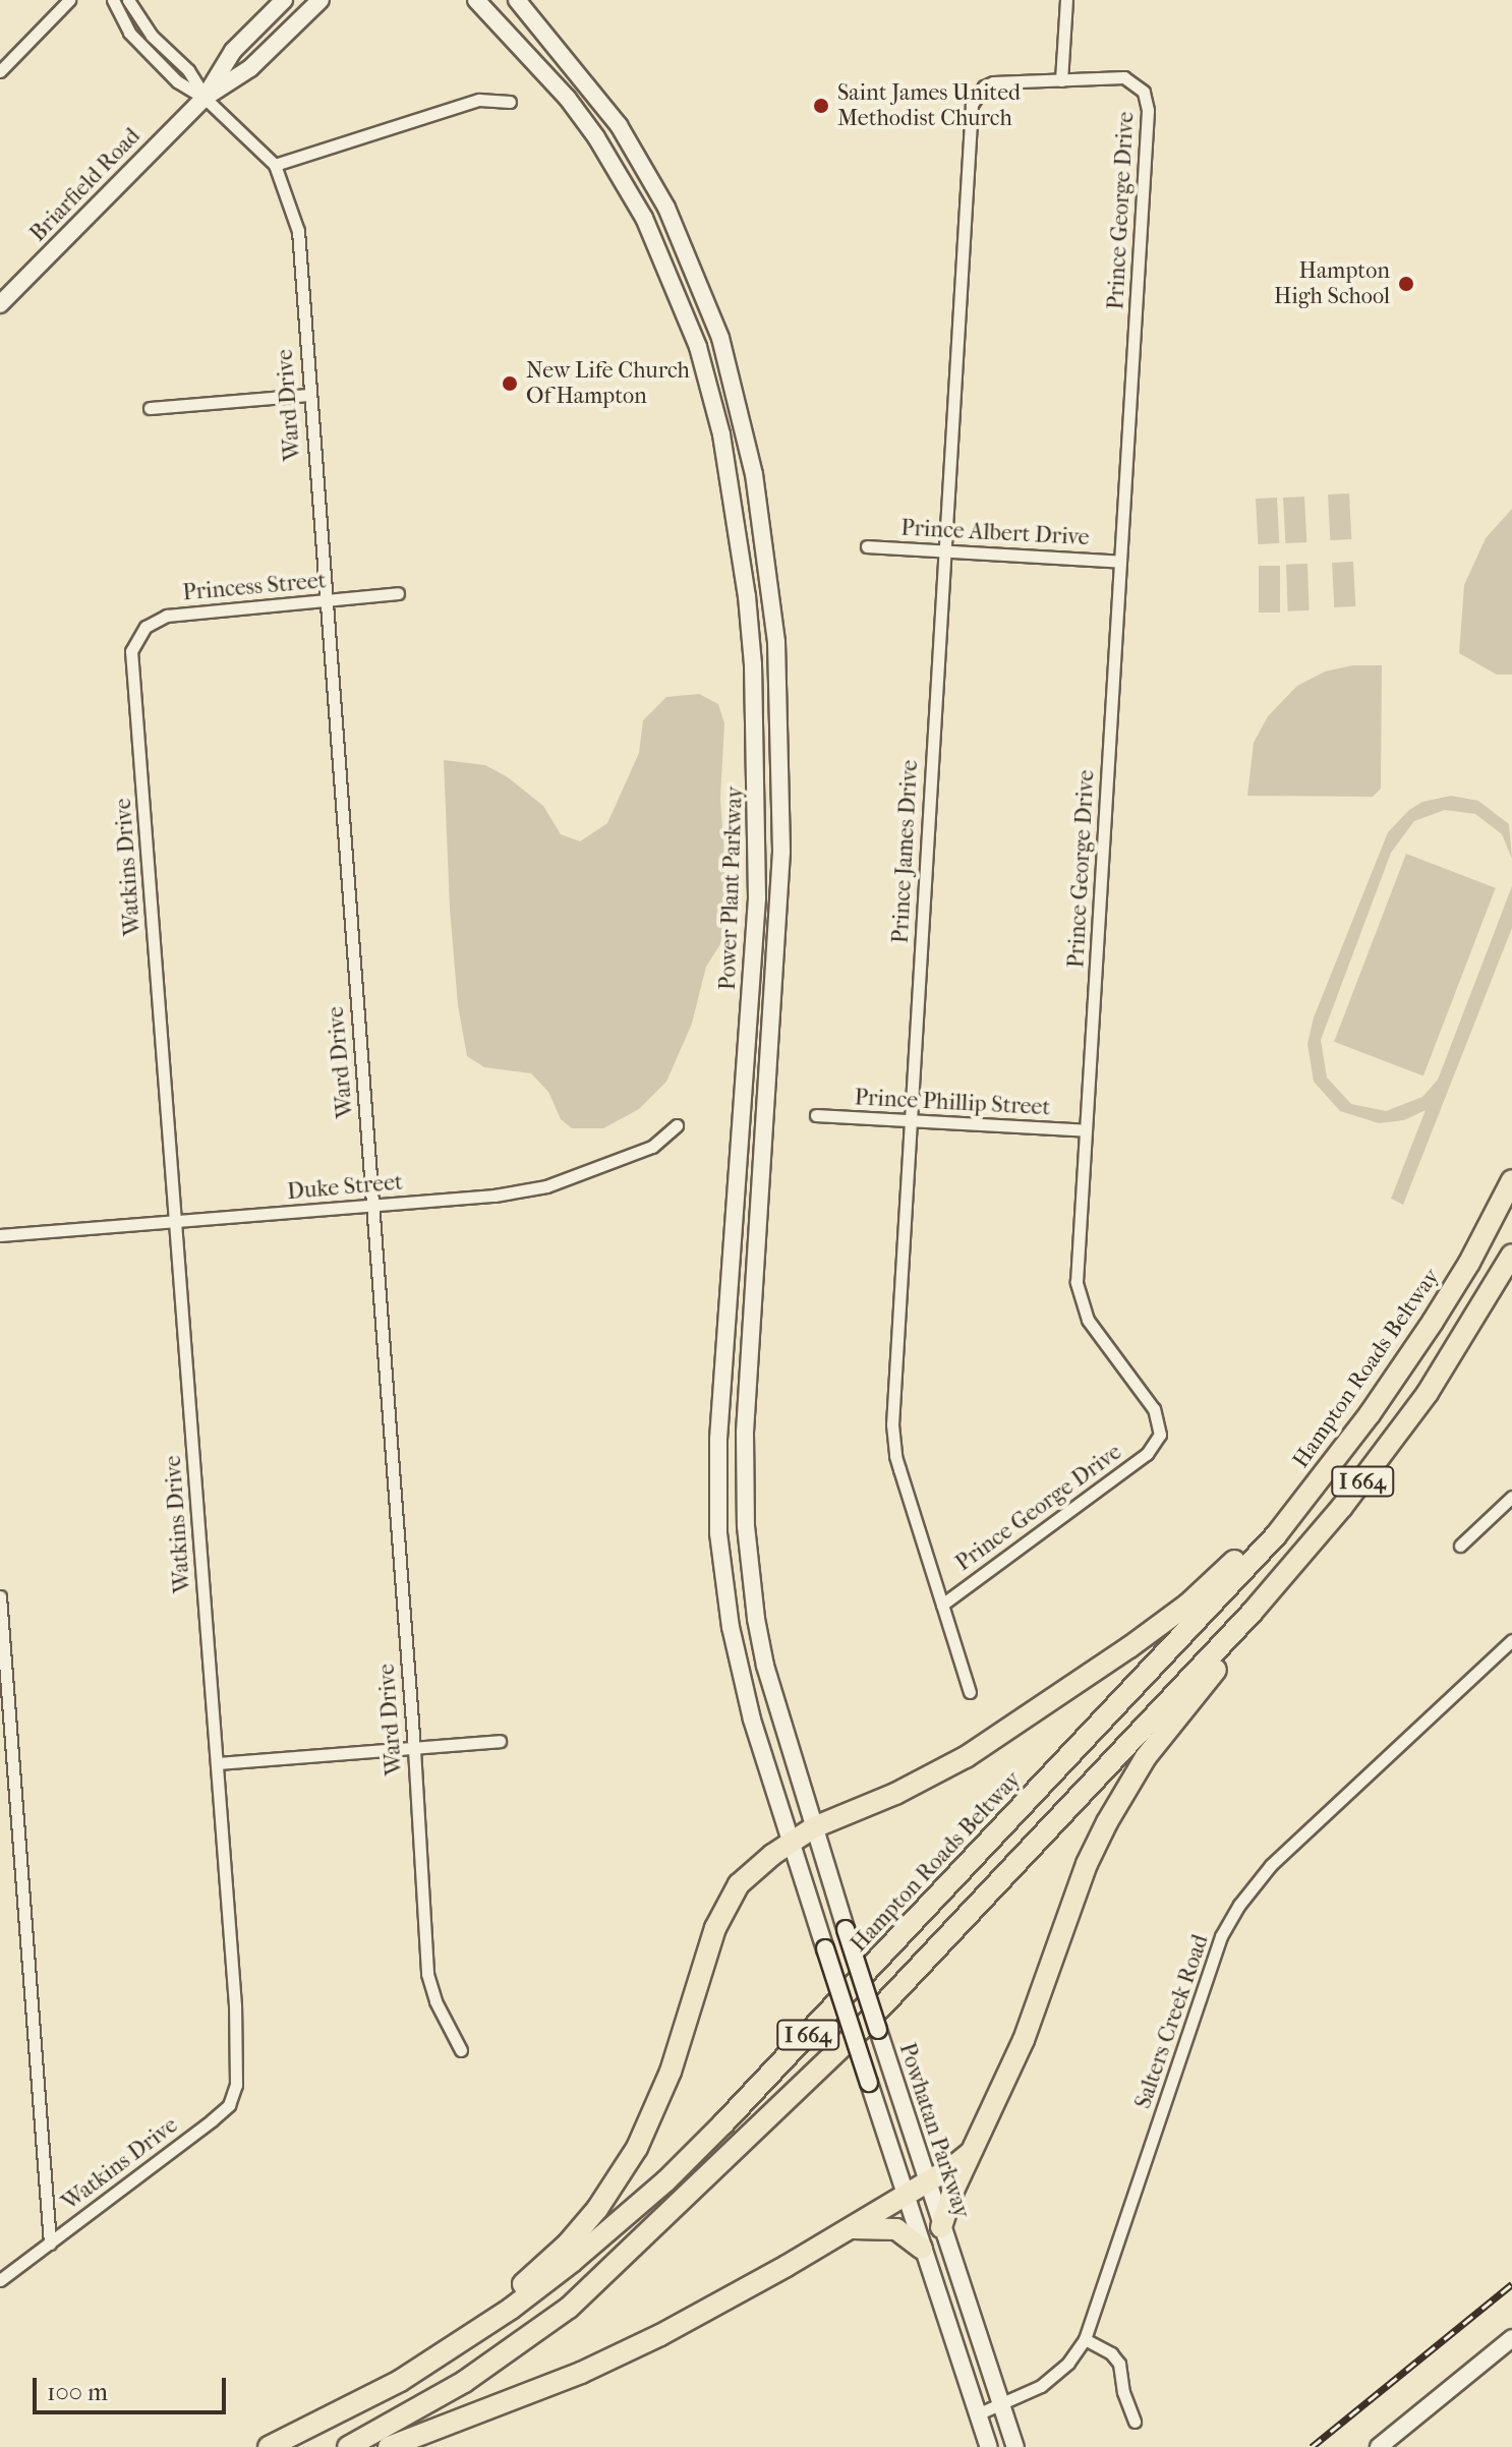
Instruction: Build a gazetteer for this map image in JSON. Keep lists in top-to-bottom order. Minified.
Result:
{"streets":{"highway":["Hampton Roads Beltway","I 664"],"main road":["Briarfield Road","Power Plant Parkway","Powhatan Parkway"],"street":["Prince George Drive","Ward Drive","Prince Albert Drive","Princess Street","Prince James Drive","Watkins Drive","Prince Phillip Street","Duke Street","Salters Creek Road"]},"crossings":[["Briarfield Road","Ward Drive"],["Prince George Drive","Prince Albert Drive"],["Prince George Drive","Prince James Drive"],["Prince George Drive","Prince Phillip Street"],["Ward Drive","Princess Street"],["Ward Drive","Duke Street"],["Prince Albert Drive","Prince James Drive"],["Princess Street","Watkins Drive"],["Prince James Drive","Prince Phillip Street"],["Watkins Drive","Duke Street"],["Power Plant Parkway","Powhatan Parkway"],["Salters Creek Road","Powhatan Parkway"]],"places":["Saint James United Methodist Church","Hampton High School","New Life Church Of Hampton"],"scale_bar":"100 m"}
